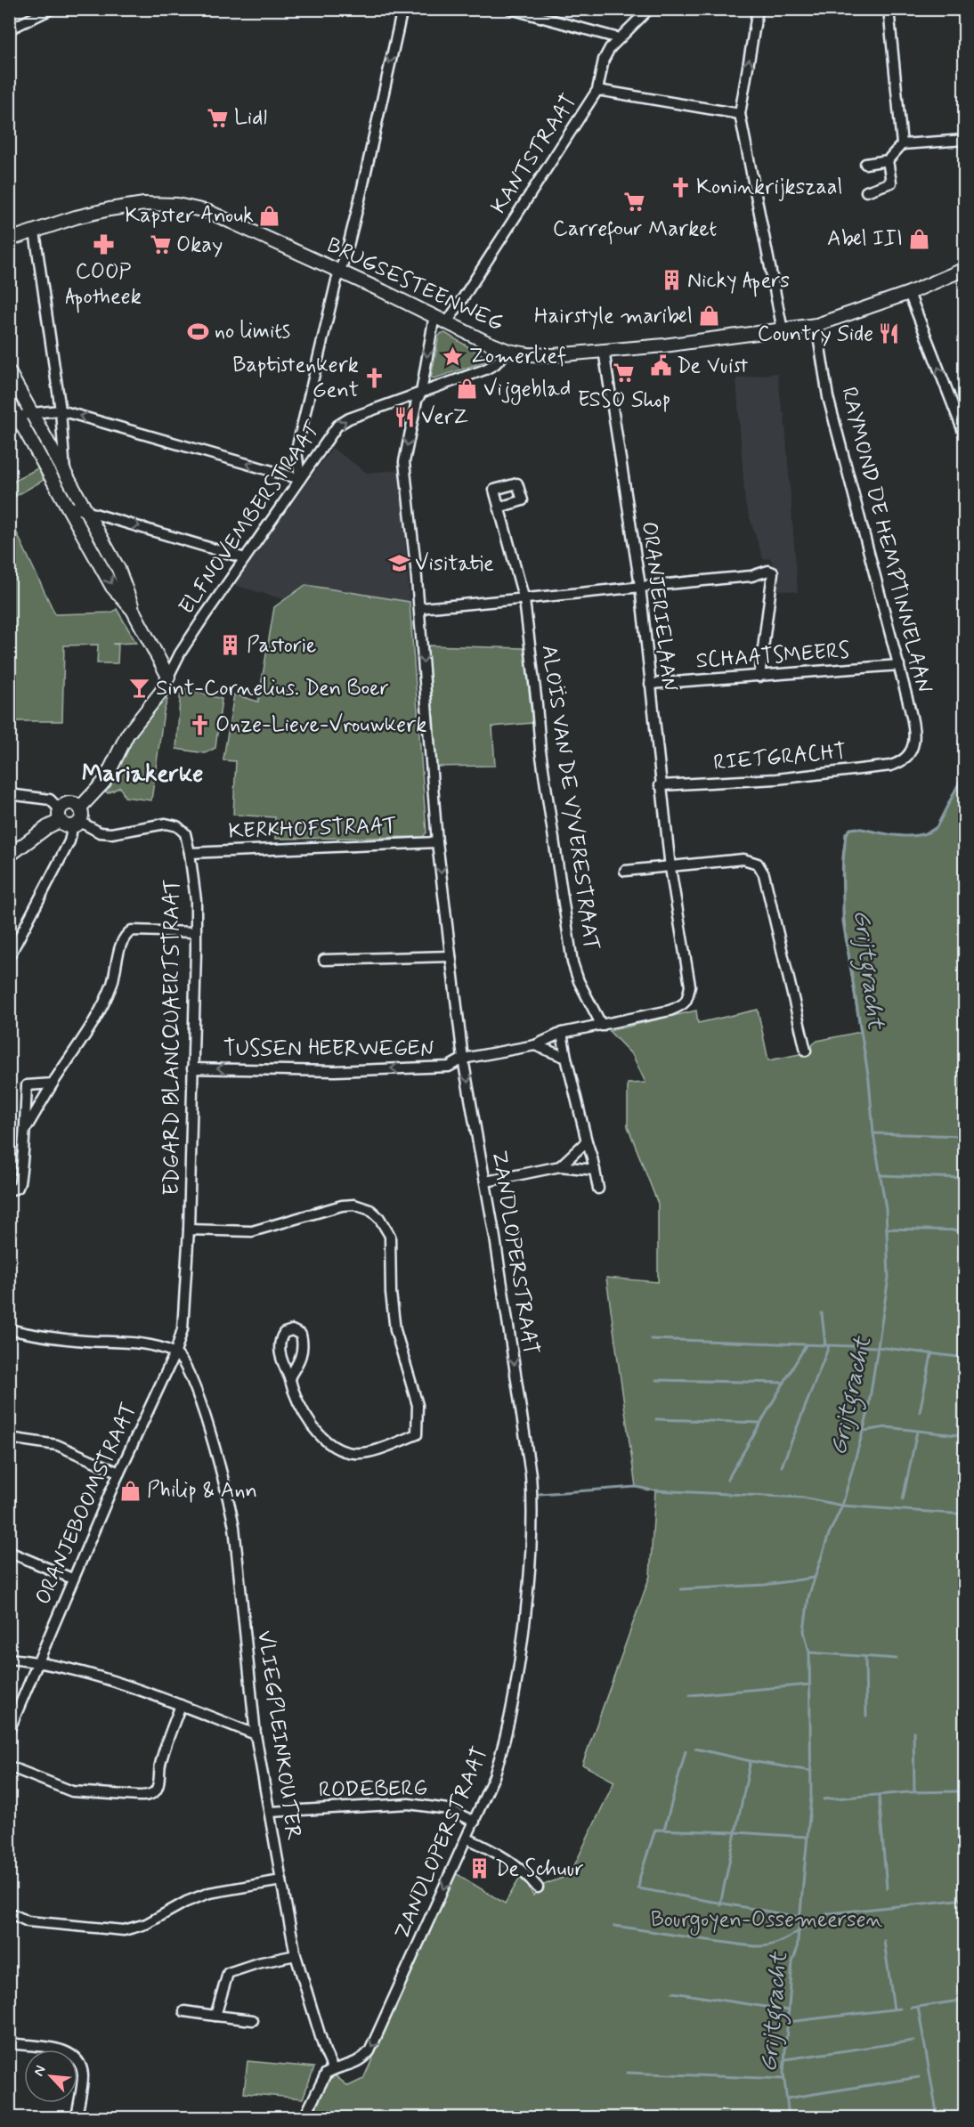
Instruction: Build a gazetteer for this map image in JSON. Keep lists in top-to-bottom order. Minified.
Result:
{"streets":{"street":["KANTSTRAAT","BRUGSESTEENWEG","ELFNOVEMBERSTRAAT","RAYMOND DE HEMPTINNELAAN","ORANJERIELAAN","SCHAATSMEERS","RIETGRACHT","ALOÏS VAN DE VYVERESTRAAT","KERKHOFSTRAAT","EDGARD BLANCQUAERTSTRAAT","TUSSEN HEERWEGEN","ZANDLOPERSTRAAT","ORANJEBOOMSTRAAT","VLIEGPLEINKOUTER","RODEBERG"]},"crossings":[["KANTSTRAAT","BRUGSESTEENWEG"],["BRUGSESTEENWEG","ELFNOVEMBERSTRAAT"],["BRUGSESTEENWEG","RAYMOND DE HEMPTINNELAAN"],["BRUGSESTEENWEG","ORANJERIELAAN"],["BRUGSESTEENWEG","ZANDLOPERSTRAAT"],["ELFNOVEMBERSTRAAT","ZANDLOPERSTRAAT"],["RAYMOND DE HEMPTINNELAAN","SCHAATSMEERS"],["RAYMOND DE HEMPTINNELAAN","RIETGRACHT"],["ORANJERIELAAN","SCHAATSMEERS"],["ORANJERIELAAN","RIETGRACHT"],["ORANJERIELAAN","ALOÏS VAN DE VYVERESTRAAT"],["ORANJERIELAAN","TUSSEN HEERWEGEN"],["ALOÏS VAN DE VYVERESTRAAT","TUSSEN HEERWEGEN"],["KERKHOFSTRAAT","EDGARD BLANCQUAERTSTRAAT"],["KERKHOFSTRAAT","ZANDLOPERSTRAAT"],["EDGARD BLANCQUAERTSTRAAT","TUSSEN HEERWEGEN"],["EDGARD BLANCQUAERTSTRAAT","ORANJEBOOMSTRAAT"],["EDGARD BLANCQUAERTSTRAAT","VLIEGPLEINKOUTER"],["TUSSEN HEERWEGEN","ZANDLOPERSTRAAT"],["ZANDLOPERSTRAAT","VLIEGPLEINKOUTER"],["ZANDLOPERSTRAAT","RODEBERG"],["ORANJEBOOMSTRAAT","VLIEGPLEINKOUTER"],["VLIEGPLEINKOUTER","RODEBERG"]],"one_way":["TUSSEN HEERWEGEN","ZANDLOPERSTRAAT"],"districts":["Mariakerke"],"water":["Grijtgracht"],"parks":["Bourgoyen-Ossemeersen"],"places":{"supermarket":["Lidl","Carrefour Market","Okay","ESSO Shop"],"church":["Koninkrijkszaal","Baptistenkerk Gent","Onze-Lieve-Vrouwkerk"],"shop":["Kapster Anouk","Abel III","Hairstyle maribel","Vijgeblad","Philip & Ann"],"pharmacy":["COOP Apotheek"],"building":["Nicky Apers","Pastorie","De Schuur"],"sports":["no limits"],"restaurant":["Country Side","VerZ"],"place":["Zomerlief"],"public building":["De Vuist"],"school or university":["Visitatie"],"bar":["Sint-Cornelius. Den Boer"]},"north":"top left"}
